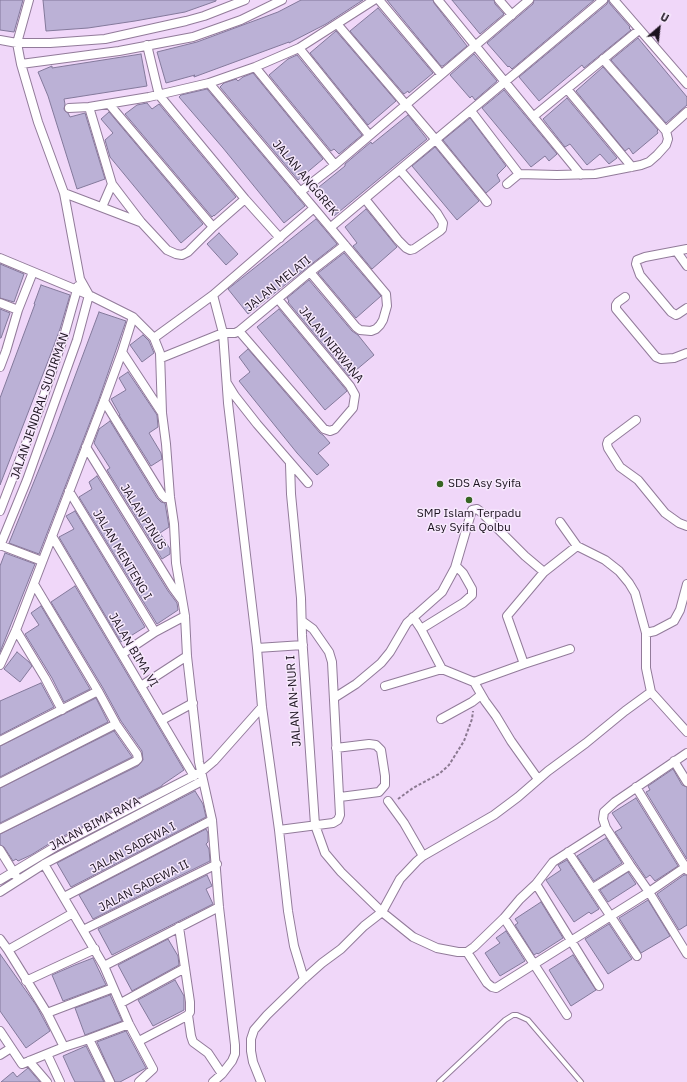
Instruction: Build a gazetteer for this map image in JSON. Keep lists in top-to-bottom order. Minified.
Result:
{"streets":{"street":["JALAN ANGGREK","JALAN MELATI","JALAN NIRWANA","JALAN JENDRAL SUDIRMAN","JALAN PINUS","JALAN MENTENG I","JALAN BIMA VI","JALAN AN-NUR I","JALAN BIMA RAYA","JALAN SADEWA I","JALAN SADEWA II"]},"crossings":[["JALAN ANGGREK","JALAN MELATI"],["JALAN MELATI","JALAN NIRWANA"],["JALAN BIMA VI","JALAN BIMA RAYA"]],"places":["SDS Asy Syifa","SMP Islam Terpadu Asy Syifa Qolbu"],"north":"top right"}
